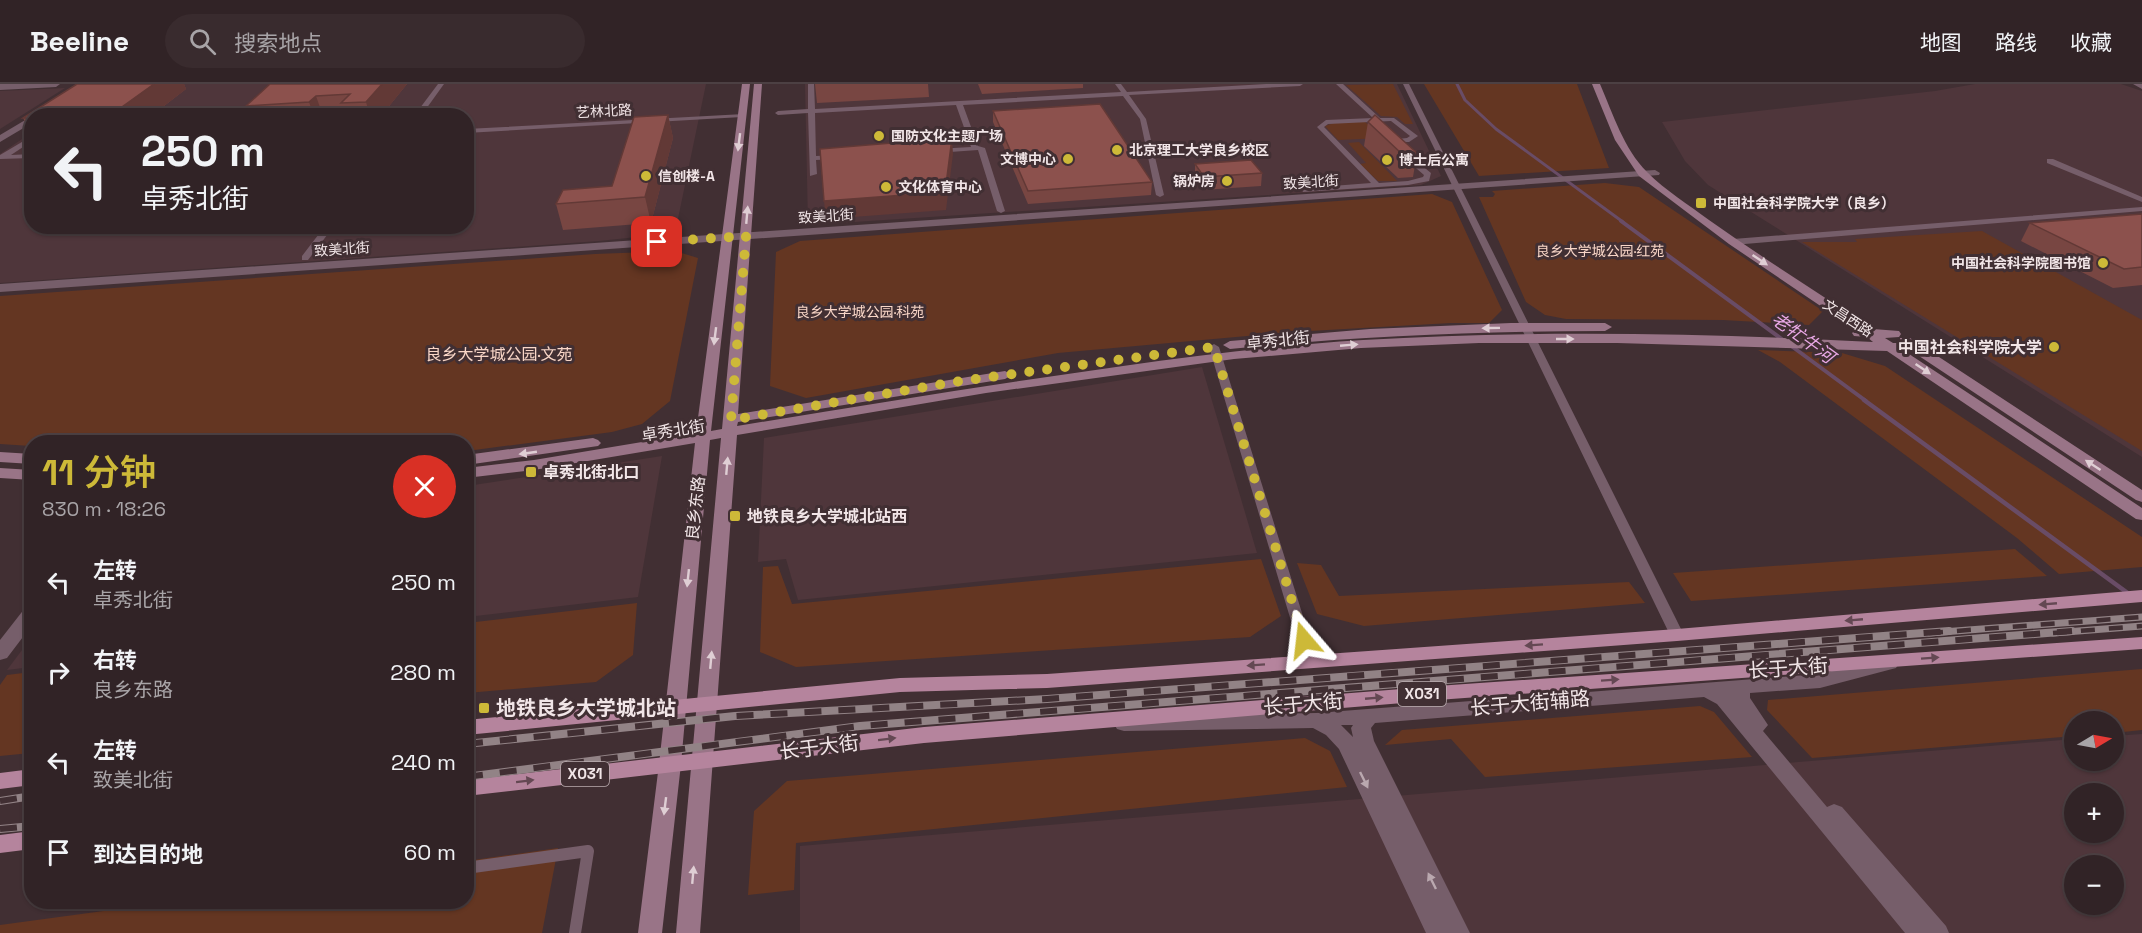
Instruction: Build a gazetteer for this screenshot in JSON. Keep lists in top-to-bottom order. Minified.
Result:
{"streets":{"main road":["文昌西路","卓秀北街","良乡东路","长于大街","X031"],"street":["艺林北路","致美北街","长于大街辅路"]},"crossings":[["艺林北路","良乡东路"],["致美北街","文昌西路"],["致美北街","良乡东路"],["文昌西路","卓秀北街"],["卓秀北街","良乡东路"],["良乡东路","长于大街"],["长于大街","长于大街辅路"]],"water":["老牤牛河"],"parks":["良乡大学城公园·红苑","良乡大学城公园·科苑","良乡大学城公园·文苑"],"places":{"other":["国防文化主题广场","北京理工大学良乡校区","文博中心","博士后公寓","信创楼-A","锅炉房","文化体育中心","中国社会科学院图书馆","中国社会科学院大学"],"transit":["中国社会科学院大学（良乡）","卓秀北街北口","地铁良乡大学城北站西","地铁良乡大学城北站"]},"north":"right","page":{"header":"Beeline","search":"搜索地点","nav":["地图","路线","收藏"],"turn":["250 m","卓秀北街"],"heading":["11 分钟","830 m · 18:26"],"list":[{"name":"左转","note":"卓秀北街","value":"250 m"},{"name":"右转","note":"良乡东路","value":"280 m"},{"name":"左转","note":"致美北街","value":"240 m"},{"name":"到达目的地","value":"60 m"}],"map_buttons":["+","−"]}}
